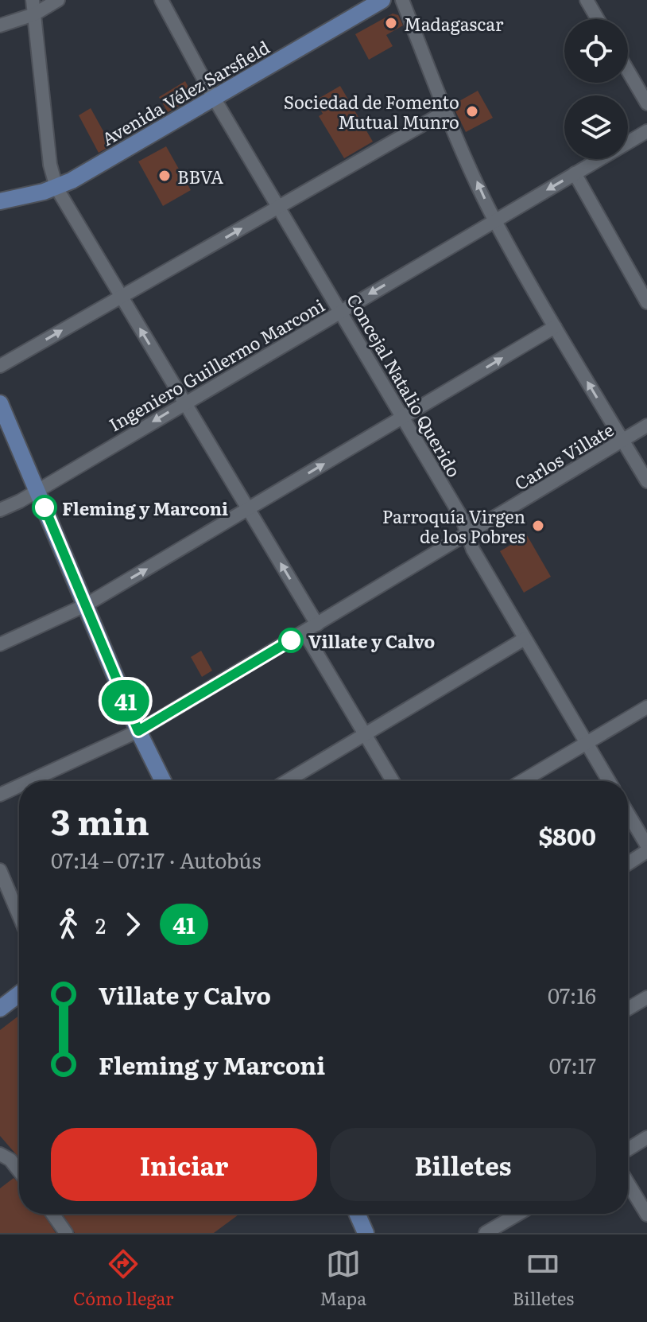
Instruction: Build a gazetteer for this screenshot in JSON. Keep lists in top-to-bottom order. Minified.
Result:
{"streets":{"main road":["Avenida Vélez Sarsfield"],"street":["Ingeniero Guillermo Marconi","Concejal Natalio Querido","Carlos Villate"]},"crossings":[["Avenida Vélez Sarsfield","Concejal Natalio Querido"],["Ingeniero Guillermo Marconi","Concejal Natalio Querido"],["Concejal Natalio Querido","Carlos Villate"]],"one_way":["Ingeniero Guillermo Marconi"],"places":["Madagascar","Sociedad de Fomento Mutual Munro","BBVA","Fleming y Marconi","Parroquía Virgen de los Pobres","Villate y Calvo"],"lines":["bus line 41"],"page":{"on_map":"41","heading":["3 min","07:14 – 07:17 · Autobús","$800"],"legs":["2","41"],"list":[{"name":"Villate y Calvo","value":"07:16"},{"name":"Fleming y Marconi","value":"07:17"}],"buttons":["Iniciar","Billetes"],"tabs":["Cómo llegar","Mapa","Billetes"]}}
